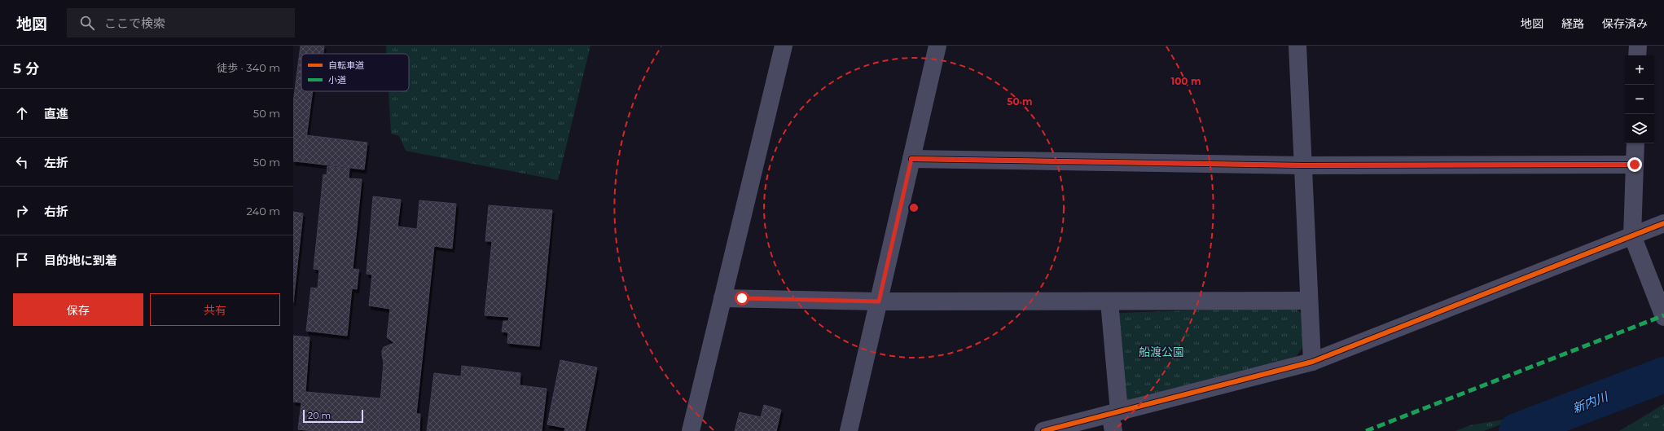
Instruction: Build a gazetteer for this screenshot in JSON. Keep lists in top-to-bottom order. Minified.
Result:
{"water":["新内川"],"parks":["船渡公園"],"legend":["自転車道","小道"],"scale_bar":"20 m","page":{"header":"地図","search":"ここで検索","nav":["地図","経路","保存済み"],"heading":["5 分","徒歩 · 340 m"],"map_buttons":["+","−"],"list":[["直進","50 m"],["左折","50 m"],["右折","240 m"],"目的地に到着"],"buttons":["保存","共有"],"scale":"20 m"},"rings":["100 m","50 m"]}
